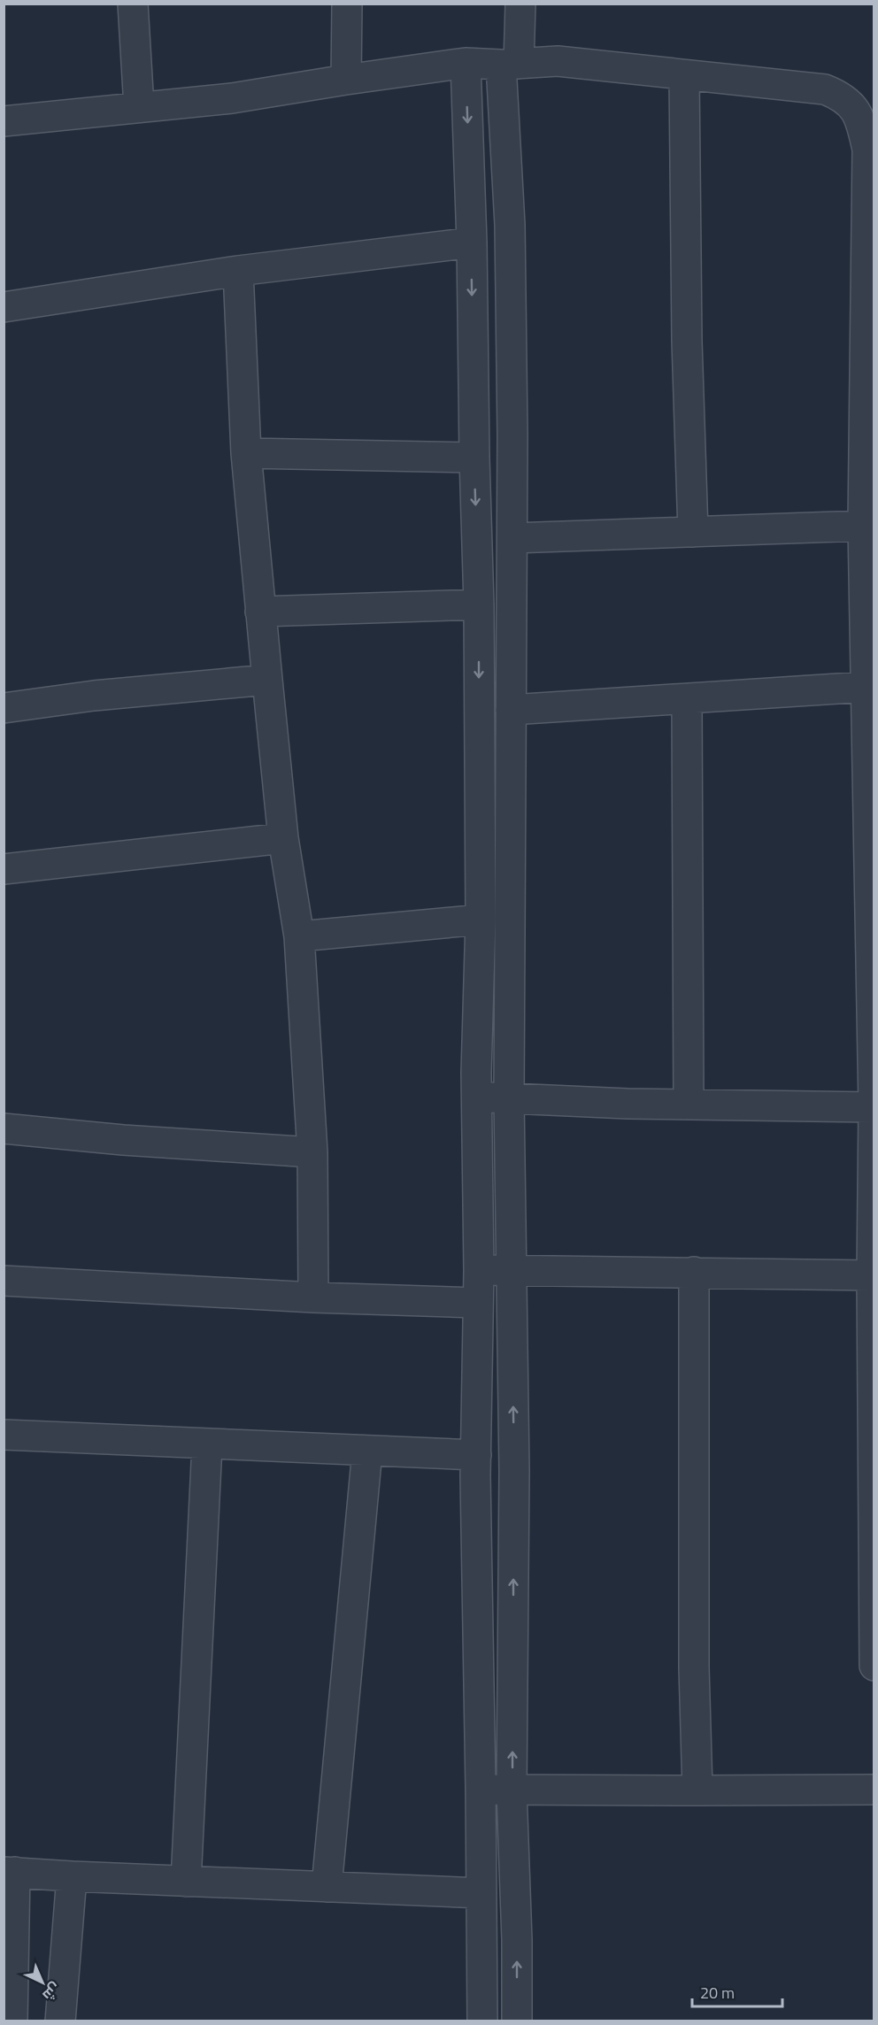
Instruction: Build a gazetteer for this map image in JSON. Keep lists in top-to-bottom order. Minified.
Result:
{"scale_bar":"20 m","north":"bottom right"}
